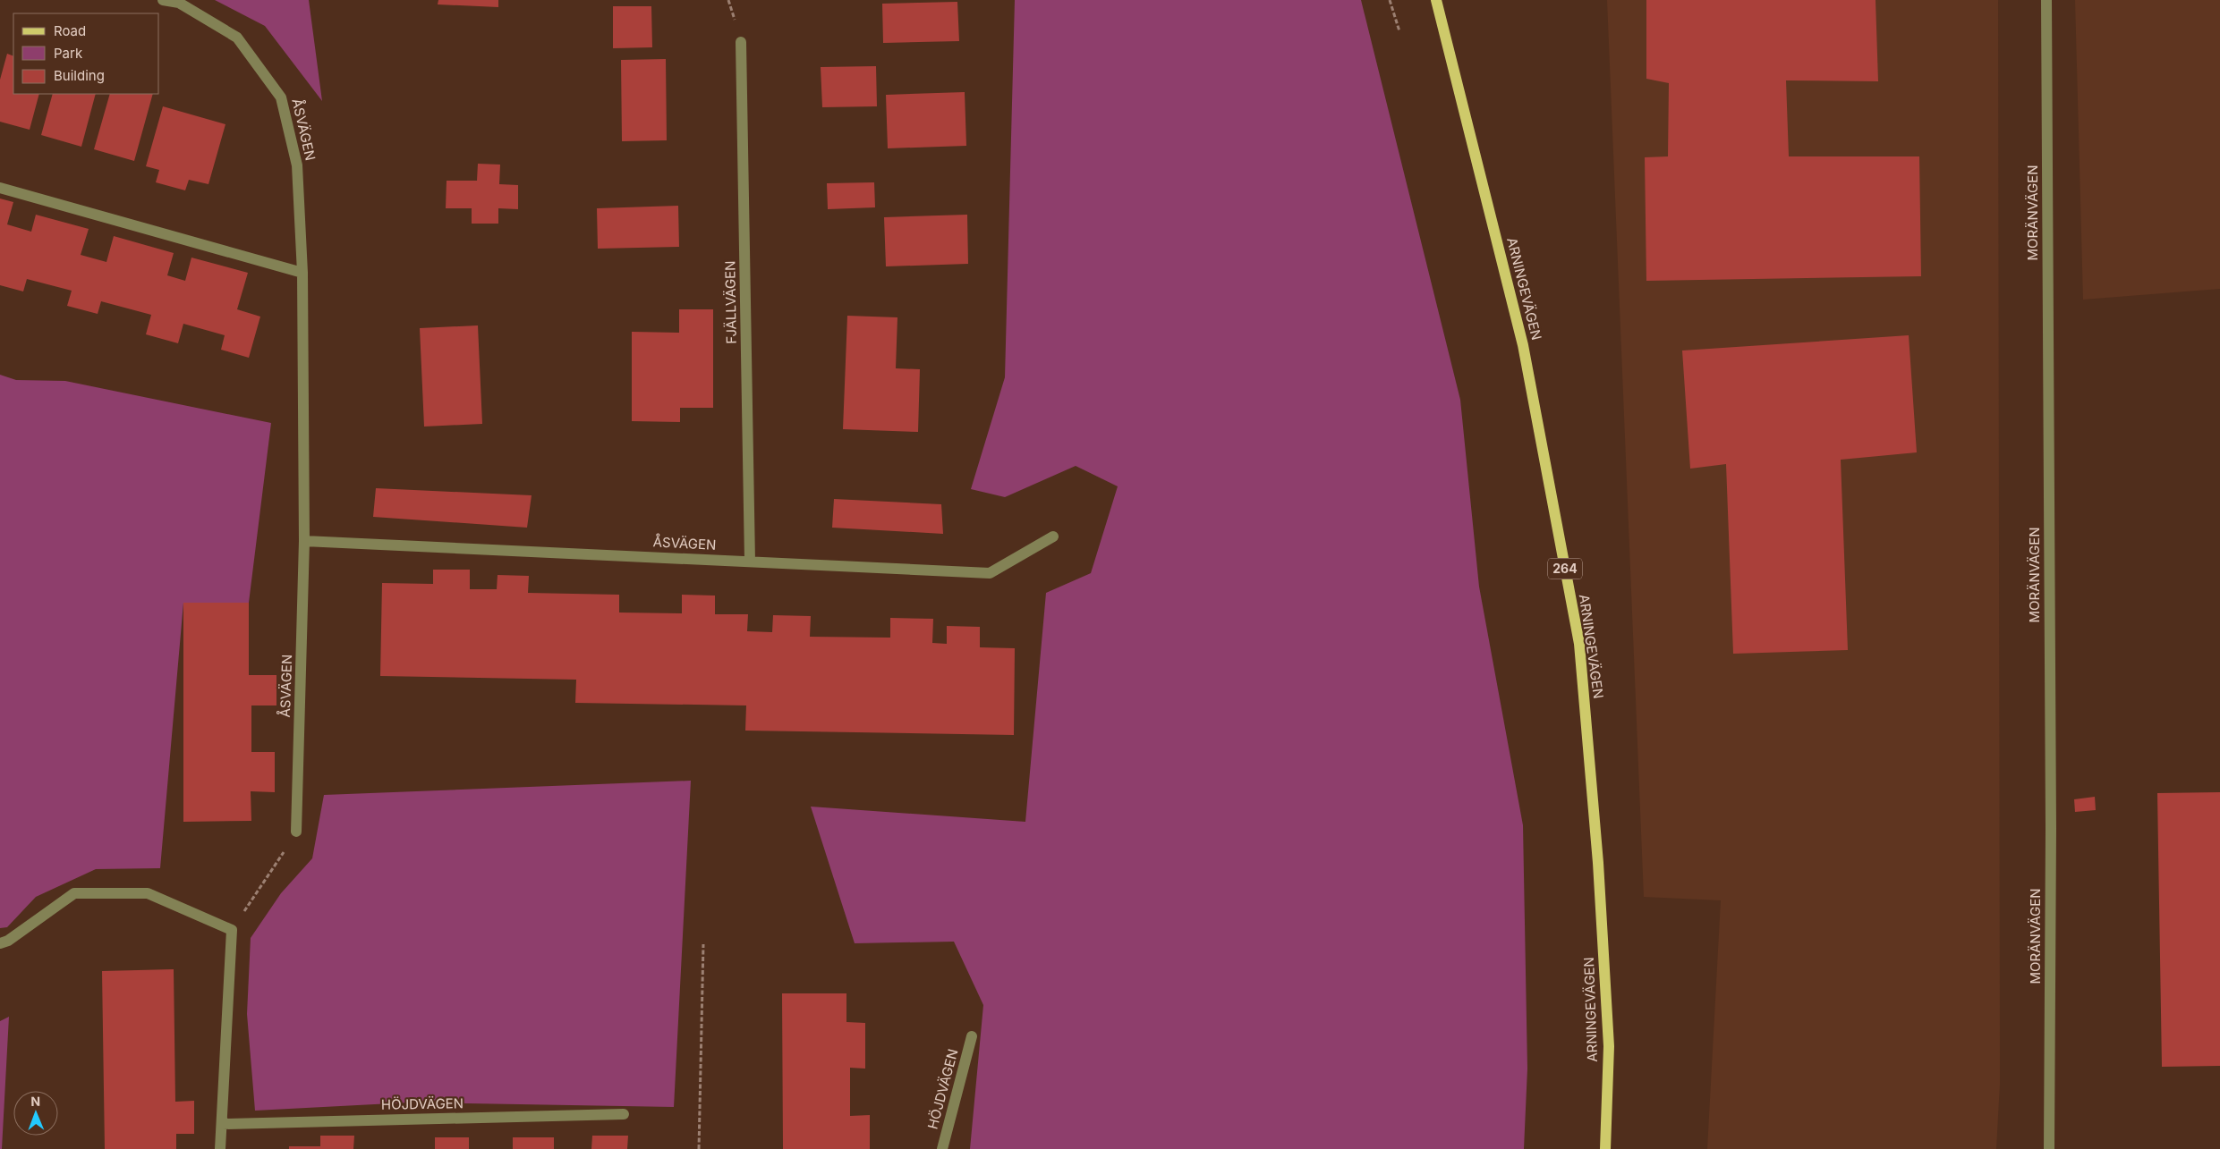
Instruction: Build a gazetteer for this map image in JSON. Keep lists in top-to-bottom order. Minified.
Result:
{"streets":{"main road":["ARNINGEVÄGEN","264"],"street":["ÅSVÄGEN","MORÄNVÄGEN","FJÄLLVÄGEN","HÖJDVÄGEN"]},"crossings":[["ÅSVÄGEN","FJÄLLVÄGEN"]],"legend":["Road","Park","Building"],"north":"top"}
